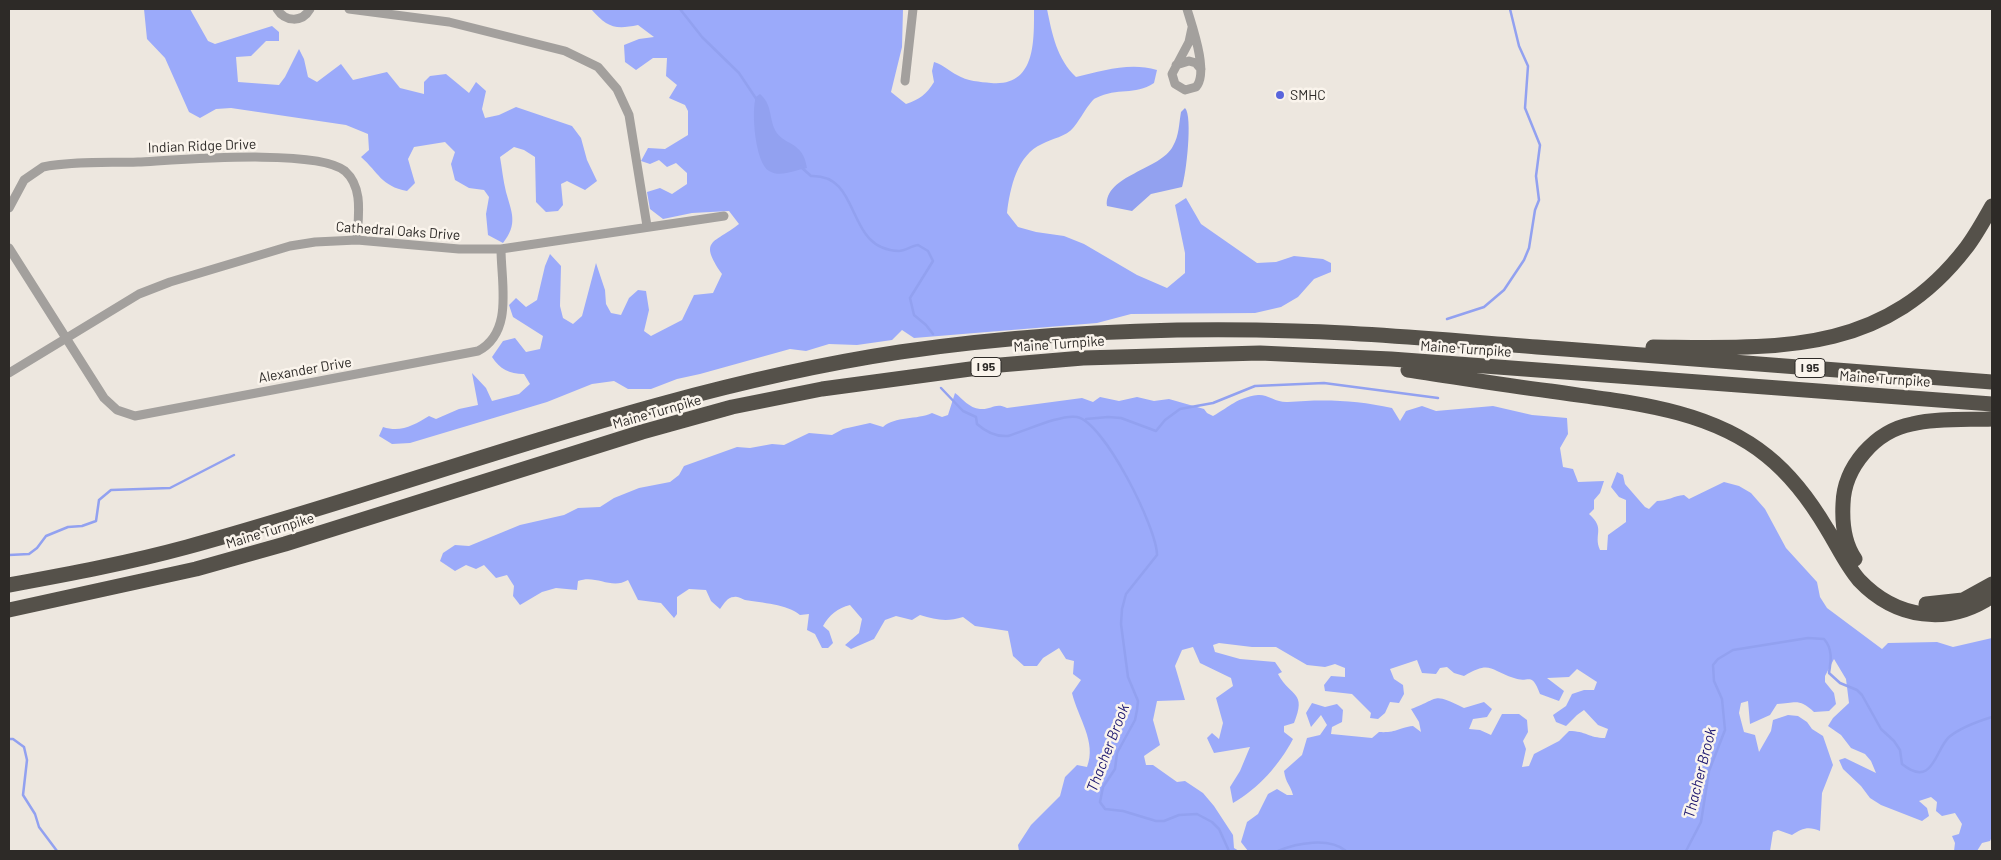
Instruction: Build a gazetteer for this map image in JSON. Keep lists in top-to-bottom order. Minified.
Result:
{"streets":{"highway":["Maine Turnpike","I 95"],"street":["Indian Ridge Drive","Cathedral Oaks Drive","Alexander Drive"]},"crossings":[["Indian Ridge Drive","Cathedral Oaks Drive"],["Cathedral Oaks Drive","Alexander Drive"]],"water":["Thacher Brook"],"places":["SMHC"]}
